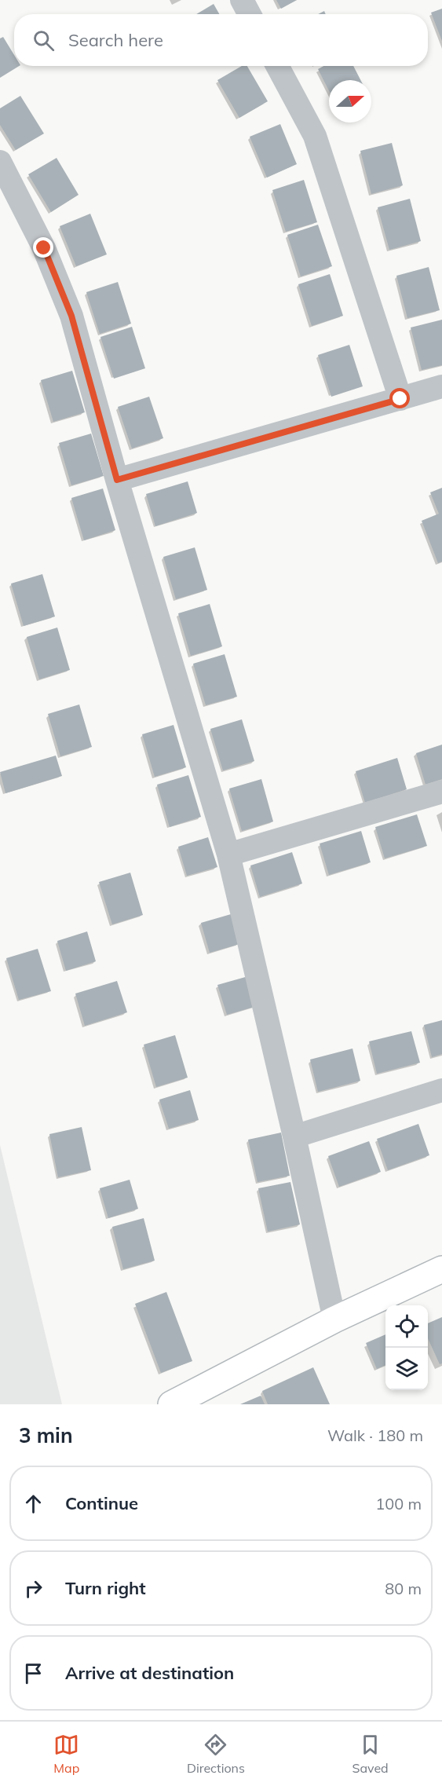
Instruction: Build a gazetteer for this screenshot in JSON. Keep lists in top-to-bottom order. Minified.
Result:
{"north":"right","page":{"search":"Search here","heading":["3 min","Walk · 180 m"],"list":[["Continue","100 m"],["Turn right","80 m"],"Arrive at destination"],"nav":["Map","Directions","Saved"]}}
